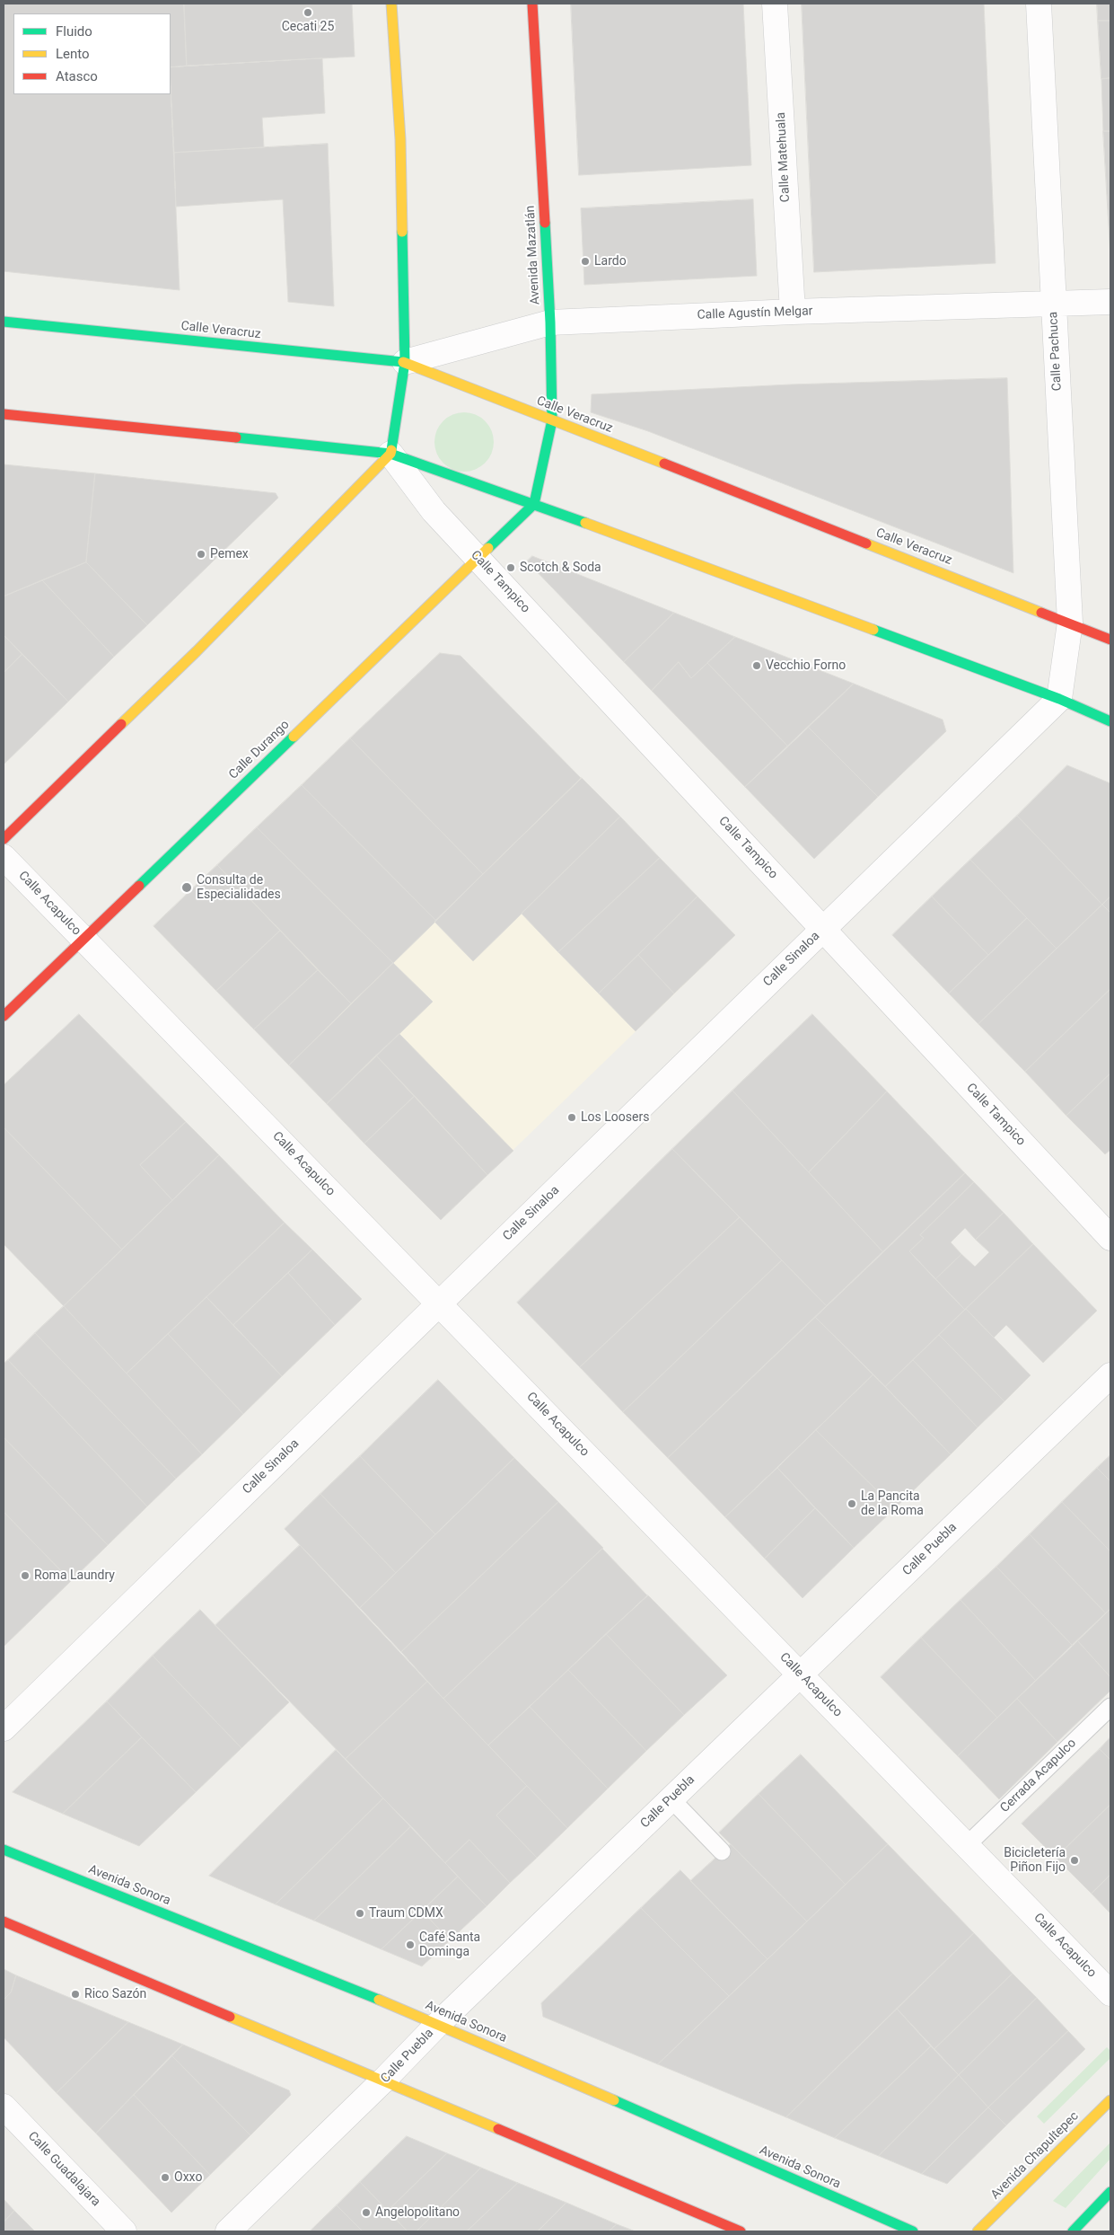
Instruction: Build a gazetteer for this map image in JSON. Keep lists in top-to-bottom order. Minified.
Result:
{"streets":{"main road":["Avenida Mazatlán","Calle Veracruz","Calle Durango","Avenida Sonora","Avenida Chapultepec"],"street":["Calle Matehuala","Calle Agustín Melgar","Calle Pachuca","Calle Tampico","Calle Acapulco","Calle Sinaloa","Calle Puebla","Calle Guadalajara"],"lane":["Cerrada Acapulco"]},"crossings":[["Calle Matehuala","Calle Agustín Melgar"],["Avenida Mazatlán","Calle Agustín Melgar"],["Avenida Mazatlán","Calle Veracruz"],["Avenida Mazatlán","Calle Durango"],["Calle Agustín Melgar","Calle Veracruz"],["Calle Agustín Melgar","Calle Pachuca"],["Calle Veracruz","Calle Pachuca"],["Calle Pachuca","Calle Sinaloa"],["Calle Tampico","Calle Durango"],["Calle Tampico","Calle Sinaloa"],["Calle Durango","Calle Acapulco"],["Calle Acapulco","Calle Sinaloa"],["Calle Acapulco","Calle Puebla"],["Calle Acapulco","Cerrada Acapulco"],["Calle Puebla","Avenida Sonora"]],"places":["Cecati 25","Lardo","Pemex","Scotch & Soda","Vecchio Forno","Consulta de Especialidades","Los Loosers","La Pancita de la Roma","Roma Laundry","Bicicletería Piñon Fijo","Traum CDMX","Café Santa Dominga","Rico Sazón","Oxxo","Angelopolitano"],"legend":["Fluido","Lento","Atasco"]}
